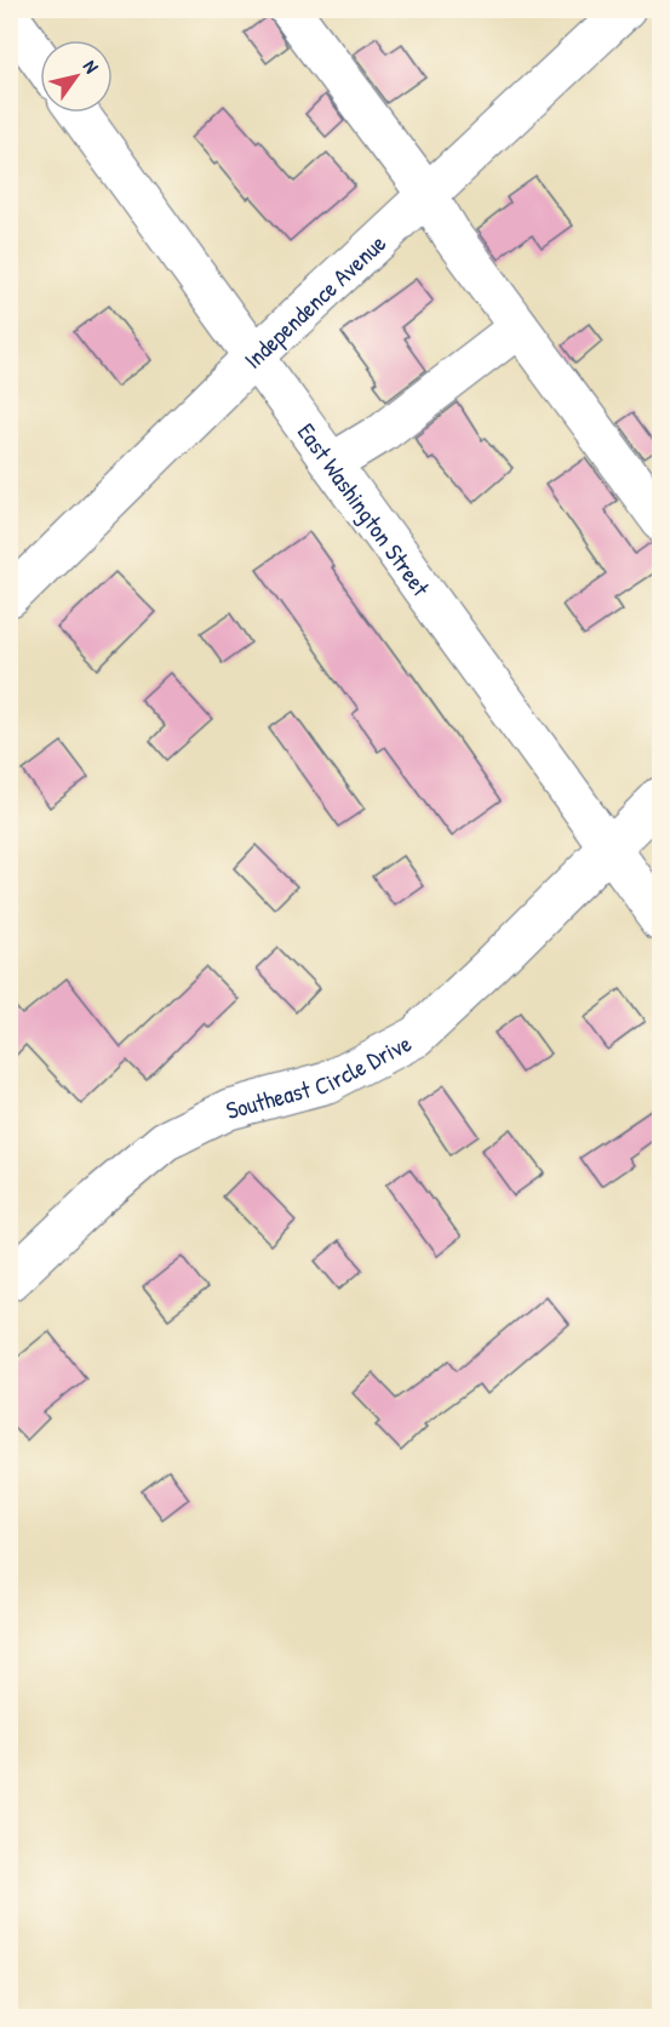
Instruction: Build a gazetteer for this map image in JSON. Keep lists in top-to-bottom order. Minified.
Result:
{"streets":{"street":["Independence Avenue","East Washington Street","Southeast Circle Drive"]},"crossings":[["Independence Avenue","East Washington Street"],["East Washington Street","Southeast Circle Drive"]],"north":"top right"}
